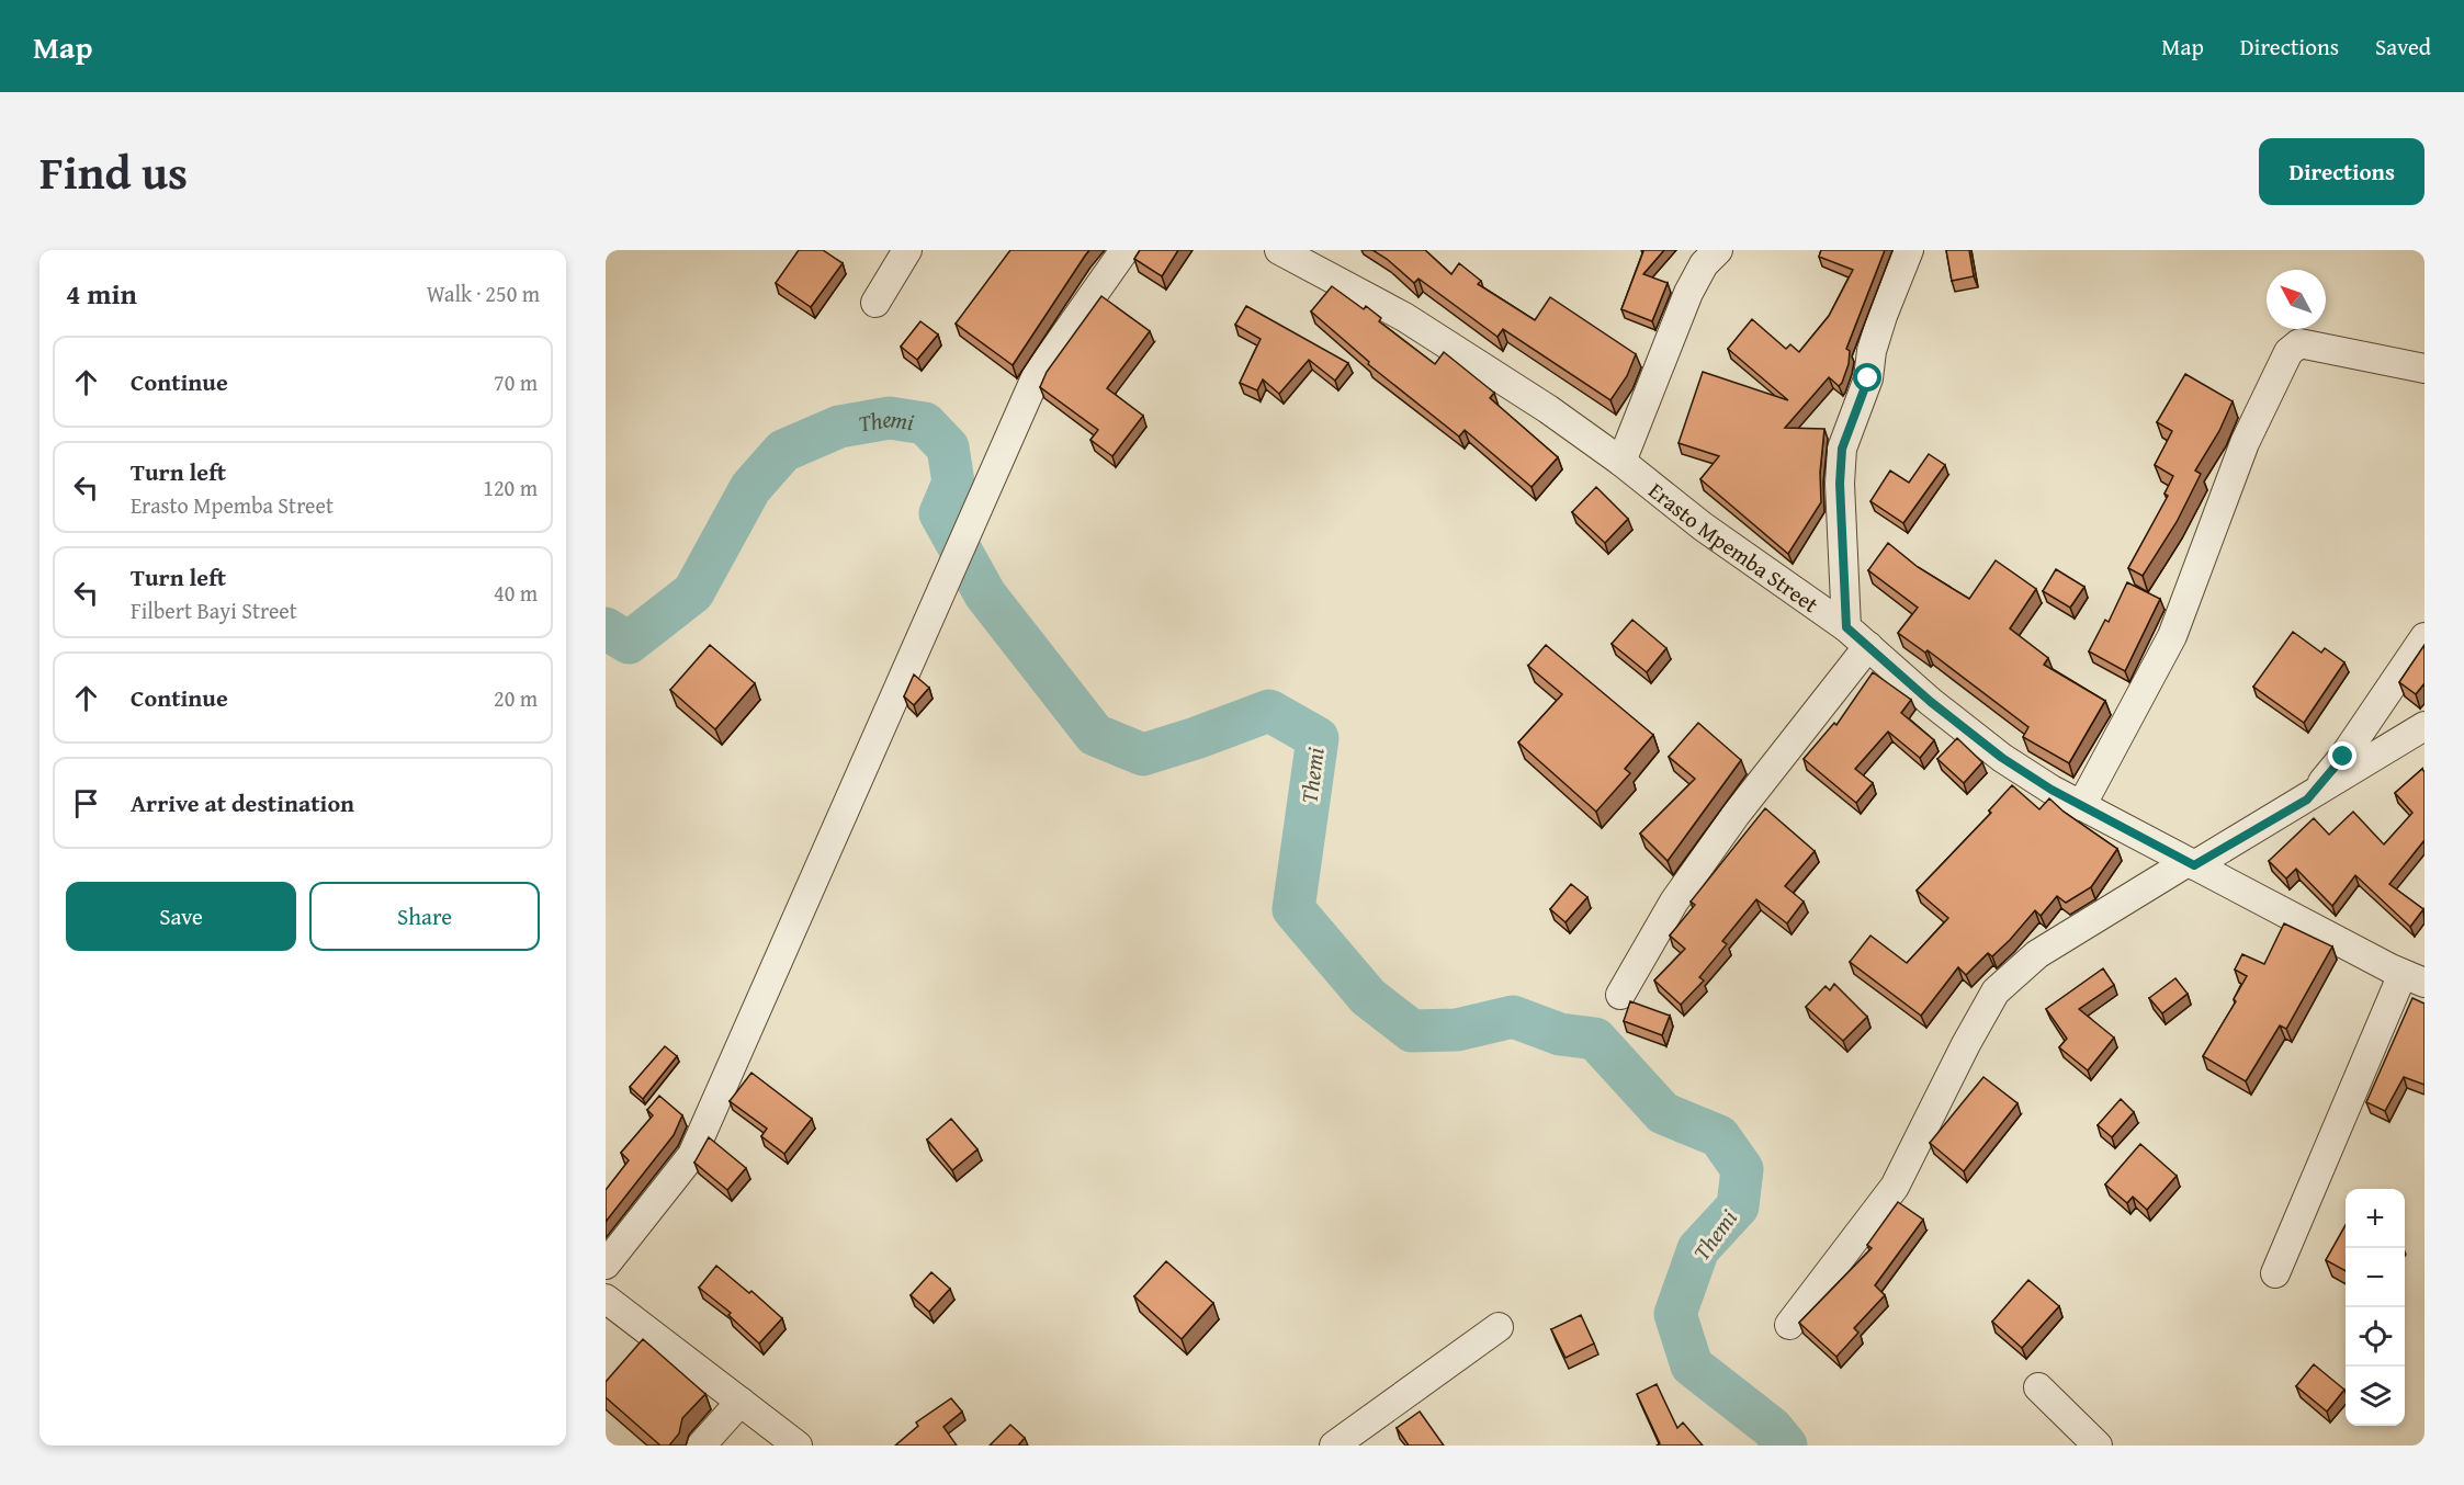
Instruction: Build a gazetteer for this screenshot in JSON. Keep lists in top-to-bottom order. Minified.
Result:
{"streets":{"street":["Erasto Mpemba Street"]},"water":["Themi"],"north":"top left","page":{"header":"Map","nav":["Map","Directions","Saved"],"title":"Find us","buttons":["Directions",["Save","Share"]],"heading":["4 min","Walk · 250 m"],"list":[["Continue","70 m"],["Turn left","Erasto Mpemba Street","120 m"],["Turn left","Filbert Bayi Street","40 m"],["Continue","20 m"],"Arrive at destination"],"map_buttons":["+","−"]}}
